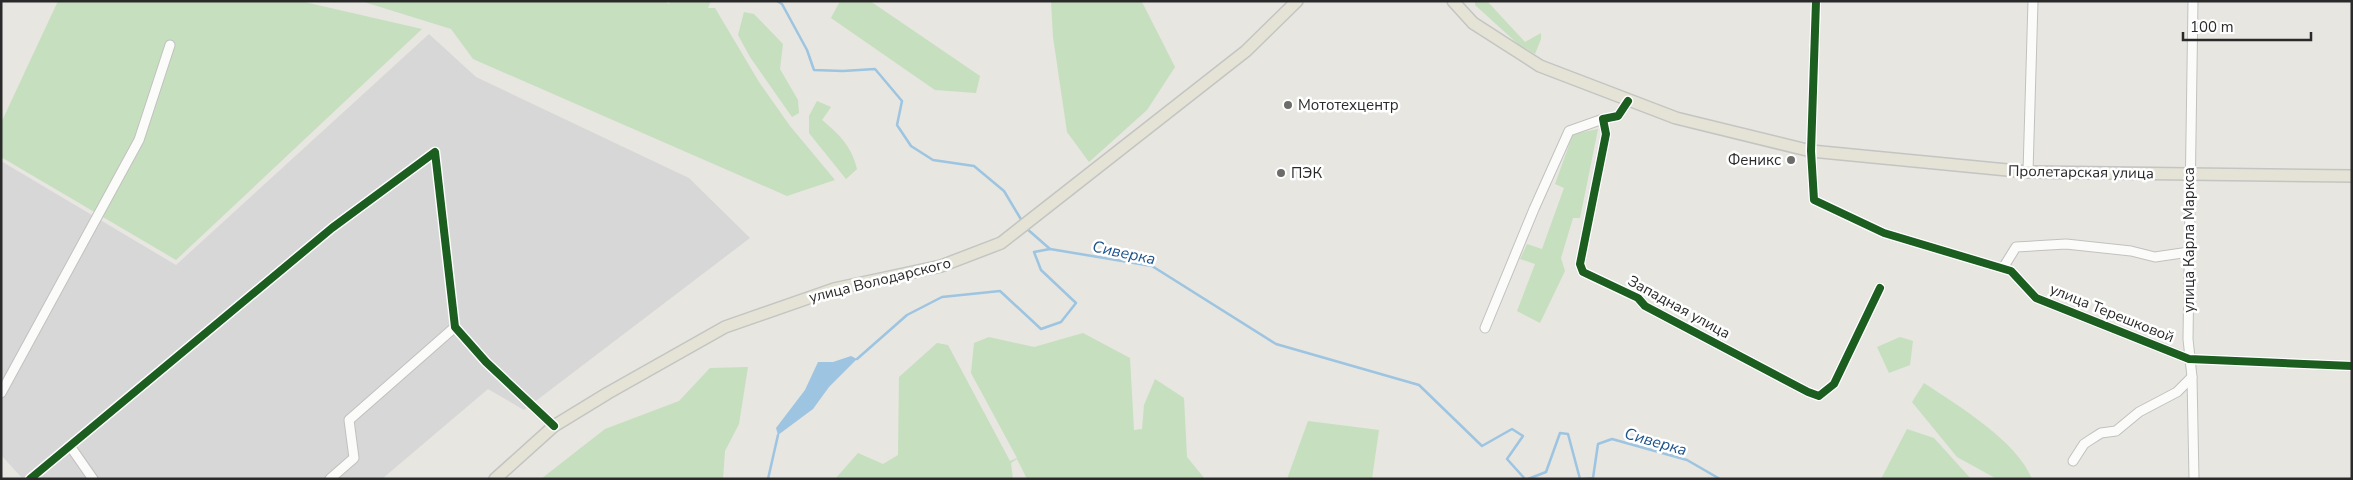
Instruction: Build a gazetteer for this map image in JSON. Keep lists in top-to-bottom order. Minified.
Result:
{"streets":{"main road":["Пролетарская улица","улица Володарского"],"street":["улица Карла Маркса","Западная улица","улица Терешковой"]},"crossings":[["Пролетарская улица","улица Карла Маркса"],["Пролетарская улица","улица Терешковой"],["улица Карла Маркса","улица Терешковой"]],"water":["Сиверка"],"places":["Мототехцентр","Феникс","ПЭК"],"scale_bar":"100 m"}
